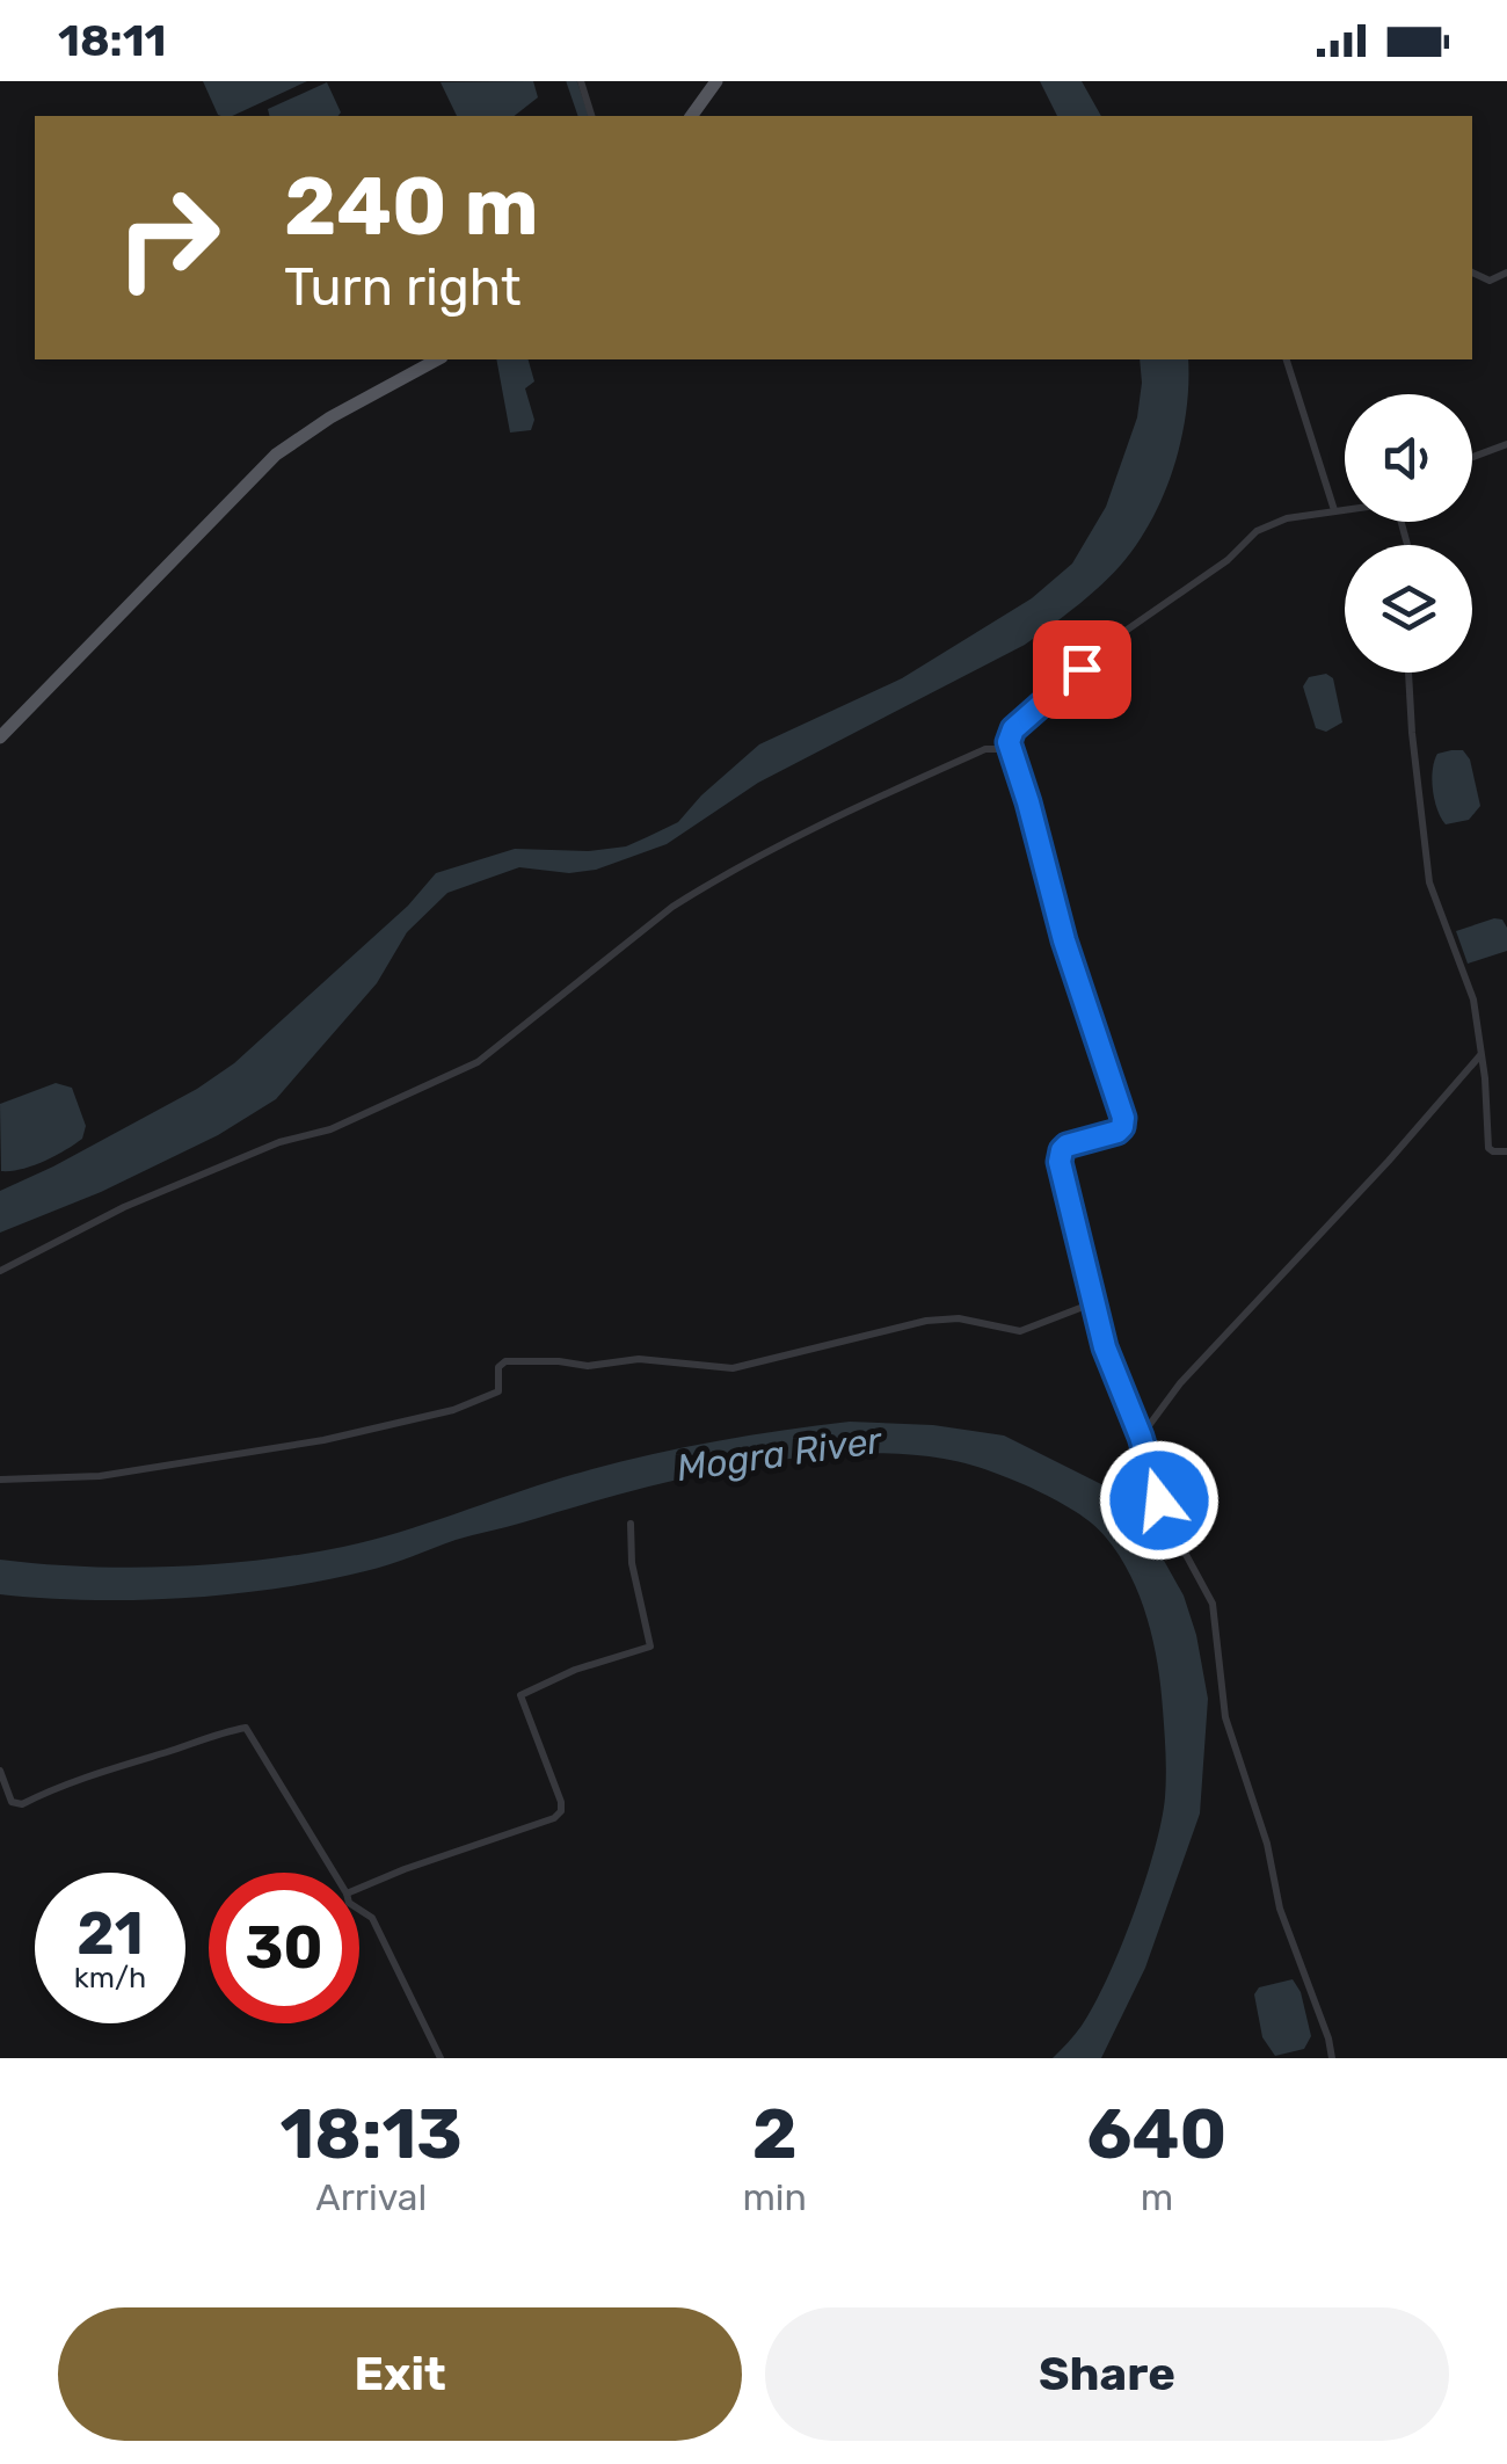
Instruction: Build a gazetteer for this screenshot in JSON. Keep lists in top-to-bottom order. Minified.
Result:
{"water":["Mogra River"],"page":{"status":"18:11","turn":["240 m","Turn right"],"speed":"21 km/h","limit":"30","eta":["18:13","Arrival","2","min","640","m"],"buttons":["Exit","Share"]}}
